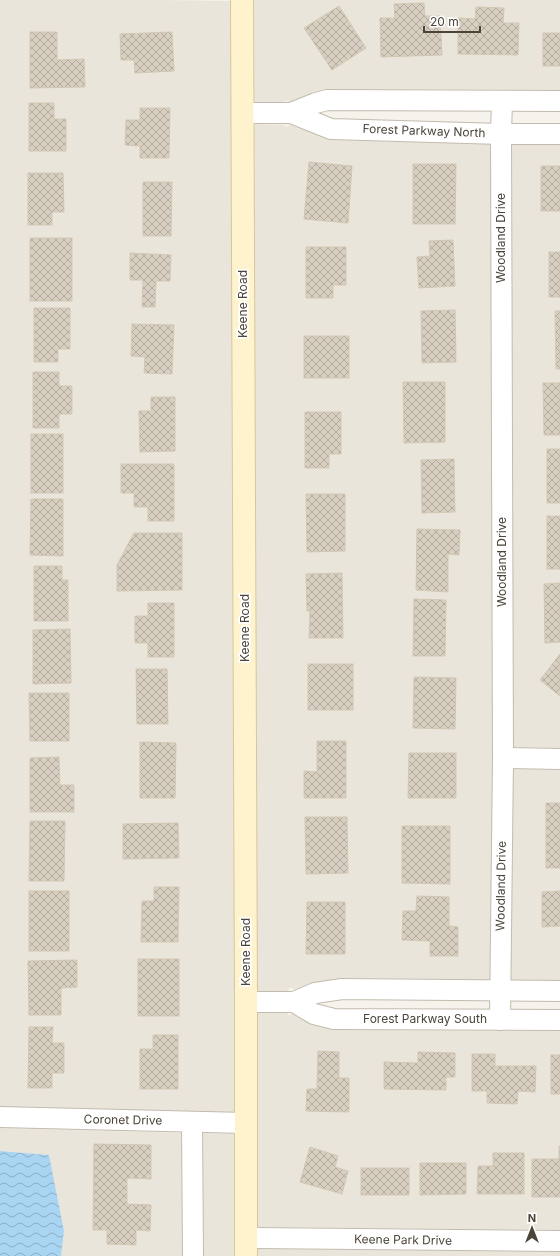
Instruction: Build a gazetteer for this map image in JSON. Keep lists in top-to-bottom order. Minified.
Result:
{"streets":{"main road":["Keene Road"],"street":["Forest Parkway North","Woodland Drive","Forest Parkway South","Coronet Drive","Keene Park Drive"]},"crossings":[["Forest Parkway North","Woodland Drive"],["Forest Parkway North","Keene Road"],["Woodland Drive","Forest Parkway South"],["Keene Road","Coronet Drive"],["Keene Road","Keene Park Drive"]],"scale_bar":"20 m","north":"top"}
